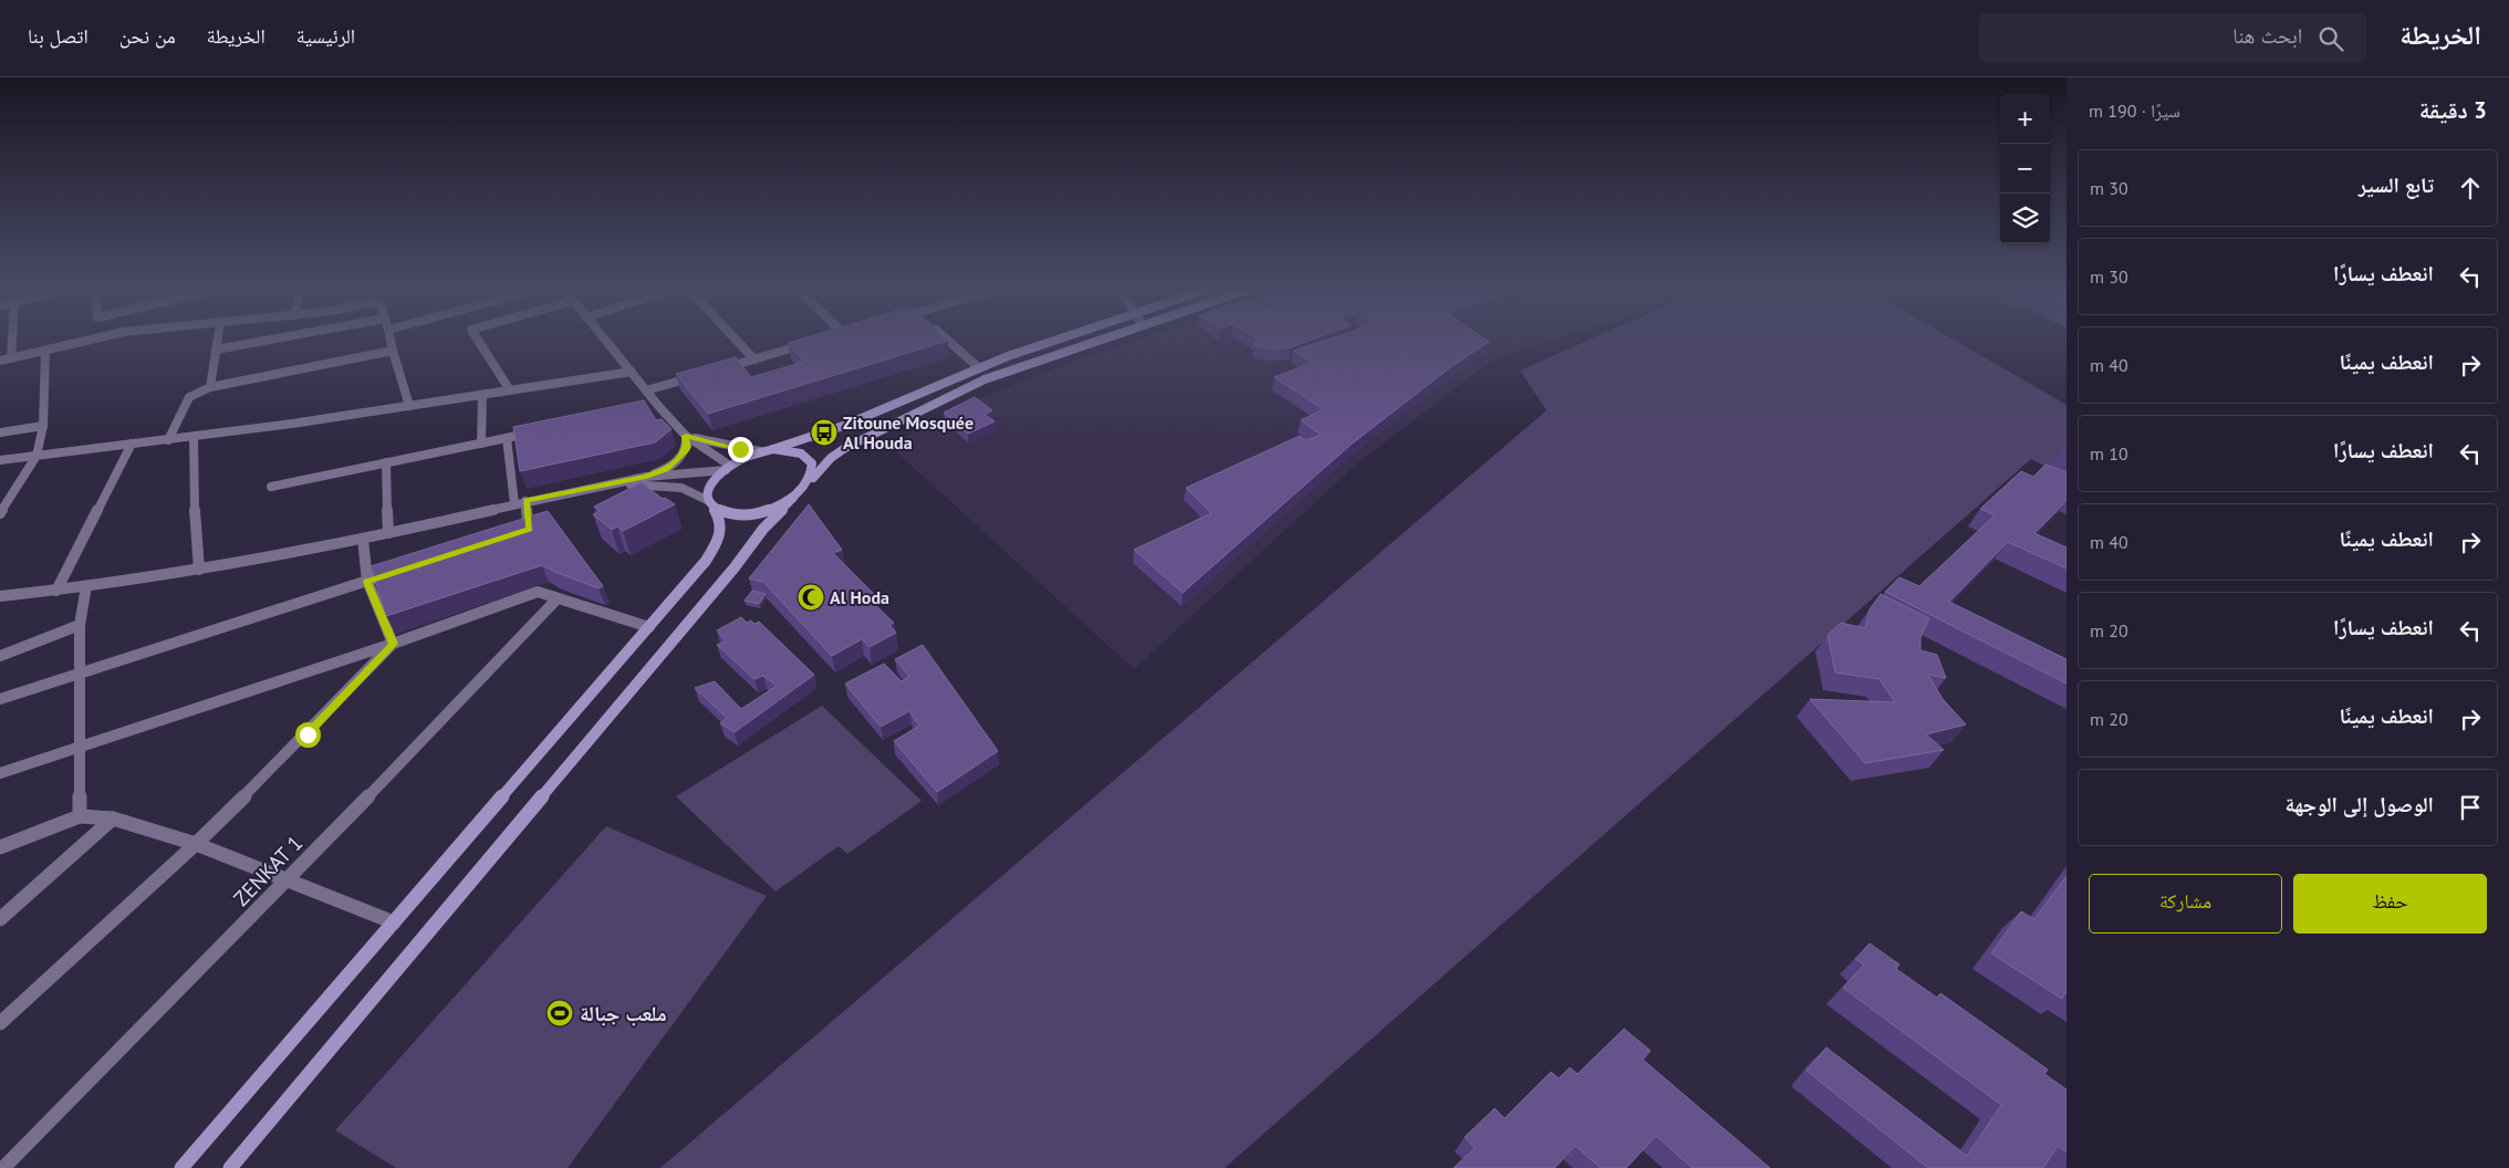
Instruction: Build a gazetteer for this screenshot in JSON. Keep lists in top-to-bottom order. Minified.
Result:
{"streets":{"street":["ZENKAT 1"]},"places":{"bus stop":["Zitoune Mosquée Al Houda"],"mosque":["Al Hoda"],"sports":["ملعب جبالة"]},"page":{"header":"الخريطة","search":"ابحث هنا","nav":["الرئيسية","الخريطة","من نحن","اتصل بنا"],"heading":["3 دقيقة","سيرًا · 190 m"],"map_buttons":["+","−"],"list":[["تابع السير","30 m"],["انعطف يسارًا","30 m"],["انعطف يمينًا","40 m"],["انعطف يسارًا","10 m"],["انعطف يمينًا","40 m"],["انعطف يسارًا","20 m"],["انعطف يمينًا","20 m"],"الوصول إلى الوجهة"],"buttons":["حفظ","مشاركة"]}}
